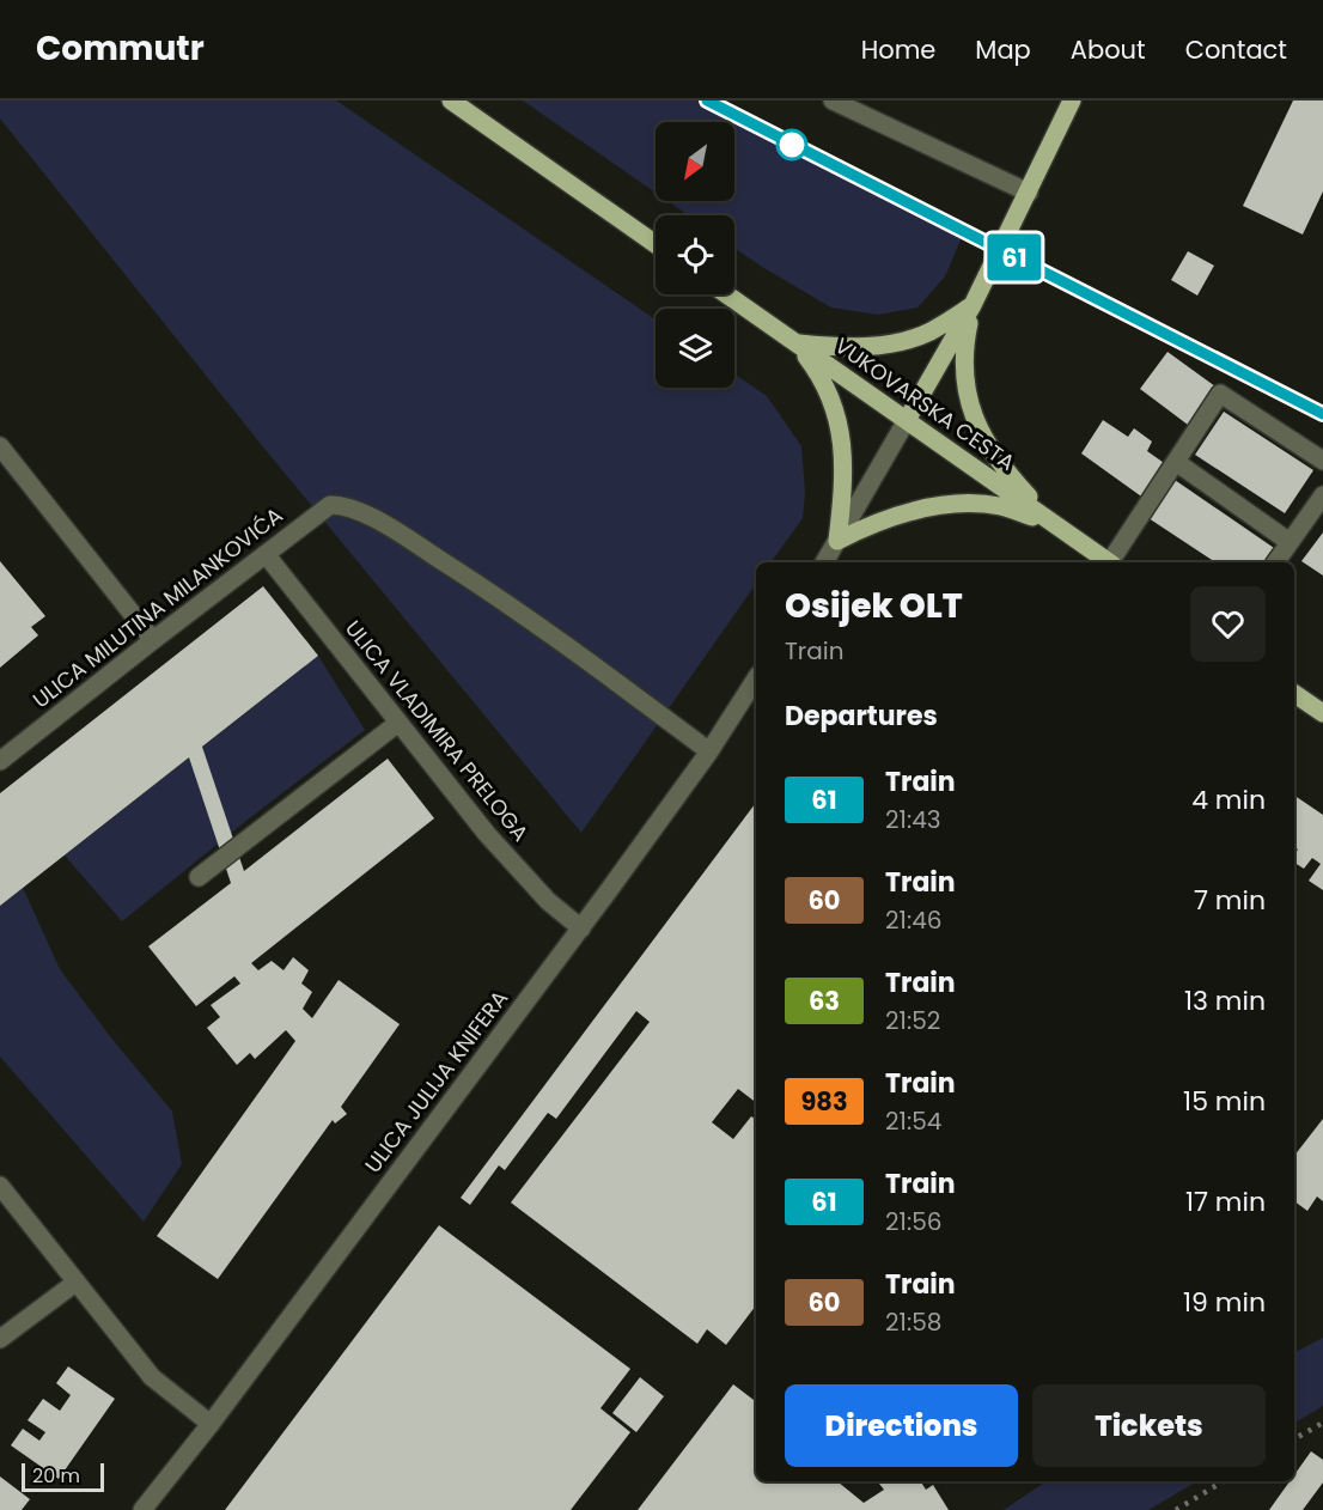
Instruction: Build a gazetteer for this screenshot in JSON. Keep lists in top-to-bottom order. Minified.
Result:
{"streets":{"main road":["VUKOVARSKA CESTA"],"street":["ULICA MILUTINA MILANKOVIĆA","ULICA VLADIMIRA PRELOGA","ULICA JULIJA KNIFERA"]},"crossings":[["ULICA MILUTINA MILANKOVIĆA","ULICA VLADIMIRA PRELOGA"],["ULICA MILUTINA MILANKOVIĆA","ULICA JULIJA KNIFERA"],["ULICA VLADIMIRA PRELOGA","ULICA JULIJA KNIFERA"]],"scale_bar":"20 m","north":"bottom left","page":{"header":"Commutr","nav":["Home","Map","About","Contact"],"on_map":"61","heading":[["Osijek OLT","Train"],"Departures"],"list":[{"mark":"61","name":"Train","note":"21:43","value":"4 min"},{"mark":"60","name":"Train","note":"21:46","value":"7 min"},{"mark":"63","name":"Train","note":"21:52","value":"13 min"},{"mark":"983","name":"Train","note":"21:54","value":"15 min"},{"mark":"61","name":"Train","note":"21:56","value":"17 min"},{"mark":"60","name":"Train","note":"21:58","value":"19 min"}],"buttons":["Directions","Tickets"],"scale":"20 m"}}
